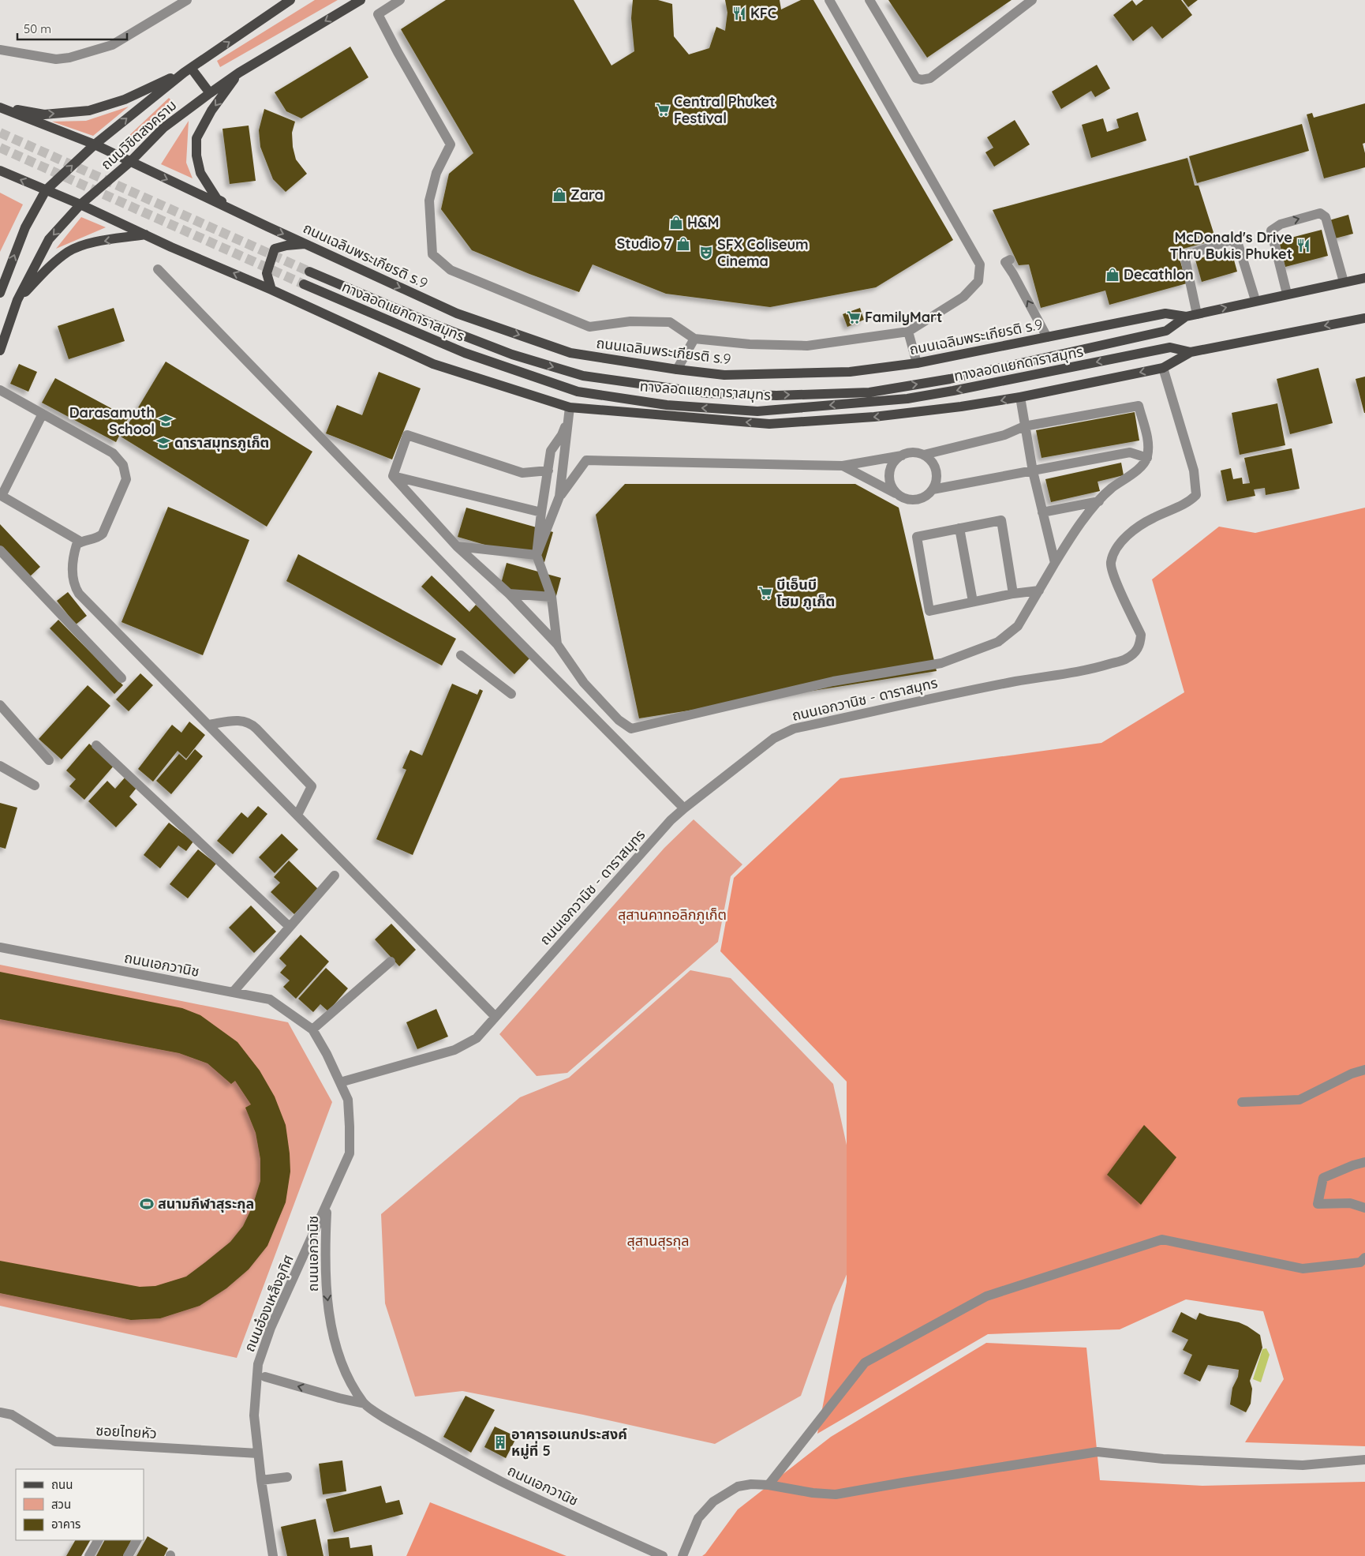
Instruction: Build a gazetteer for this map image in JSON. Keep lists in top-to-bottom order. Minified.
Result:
{"streets":{"main road":["ถนนวิชิตสงคราม","ถนนเฉลิมพระเกียรติ ร.9","ทางลอดแยกดาราสมุทร"],"street":["ถนนเอกวานิช - ดาราสมุทร","ถนนเอกวานิช","ถนนฮ๋องเหล็งอุทิศ","ซอยไทยหัว"]},"crossings":[["ถนนวิชิตสงคราม","ถนนเฉลิมพระเกียรติ ร.9"],["ถนนเฉลิมพระเกียรติ ร.9","ทางลอดแยกดาราสมุทร"],["ถนนเอกวานิช - ดาราสมุทร","ถนนเอกวานิช"],["ถนนเอกวานิช","ถนนฮ๋องเหล็งอุทิศ"],["ถนนฮ๋องเหล็งอุทิศ","ซอยไทยหัว"]],"parks":["สุสานคาทอลิกภูเก็ต","สุสานสุรกุล"],"places":{"restaurant":["KFC","McDonald's Drive Thru Bukis Phuket"],"supermarket":["Central Phuket Festival","FamilyMart","บีเอ็นบี โฮม ภูเก็ต"],"shop":["Zara","H&M","Studio 7","Decathlon"],"theatre":["SFX Coliseum Cinema"],"school or university":["Darasamuth School","ดาราสมุทรภูเก็ต"],"sports":["สนามกีฬาสุระกุล"],"building":["อาคารอเนกประสงค์ หมู่ที่ 5"]},"legend":["ถนน","สวน","อาคาร"],"scale_bar":"50 m"}
